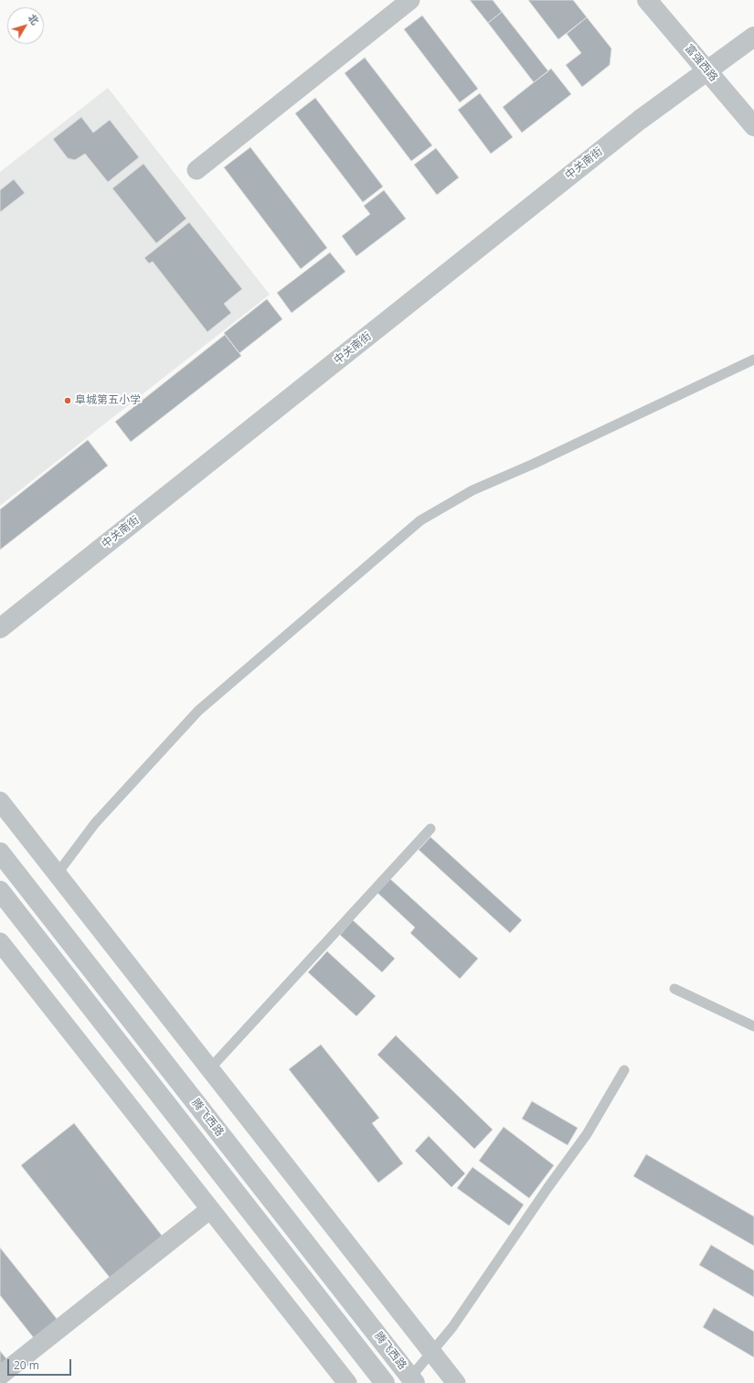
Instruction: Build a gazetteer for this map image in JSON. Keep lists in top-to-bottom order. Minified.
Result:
{"streets":{"street":["富强西路","中关南街","腾飞西路"]},"crossings":[["富强西路","中关南街"]],"places":["阜城第五小学"],"scale_bar":"20 m","north":"top right"}
